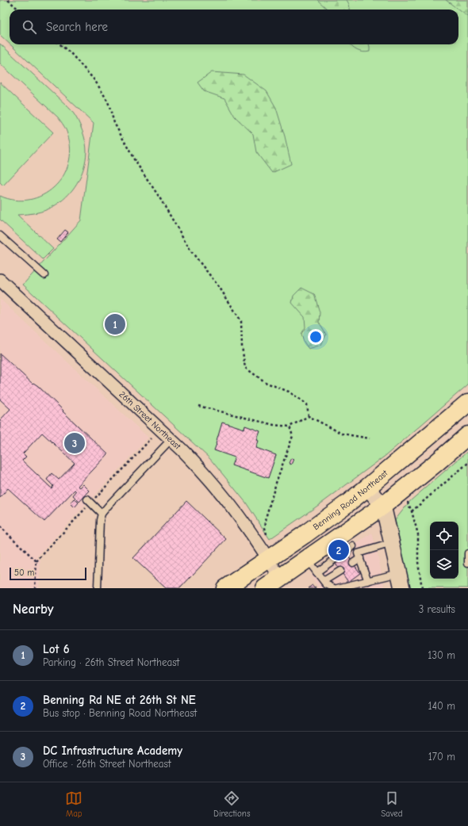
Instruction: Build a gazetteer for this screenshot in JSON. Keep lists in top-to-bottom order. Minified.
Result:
{"streets":{"main road":["Benning Road Northeast"],"street":["26th Street Northeast"]},"crossings":[["26th Street Northeast","Benning Road Northeast"]],"scale_bar":"50 m","page":{"search":"Search here","pins":["1","3","2"],"scale":"50 m","heading":["Nearby","3 results"],"list":[{"mark":"1","name":"Lot 6","note":"Parking · 26th Street Northeast","value":"130 m"},{"mark":"2","name":"Benning Rd NE at 26th St NE","note":"Bus stop · Benning Road Northeast","value":"140 m"},{"mark":"3","name":"DC Infrastructure Academy","note":"Office · 26th Street Northeast","value":"170 m"}],"nav":["Map","Directions","Saved"]}}
